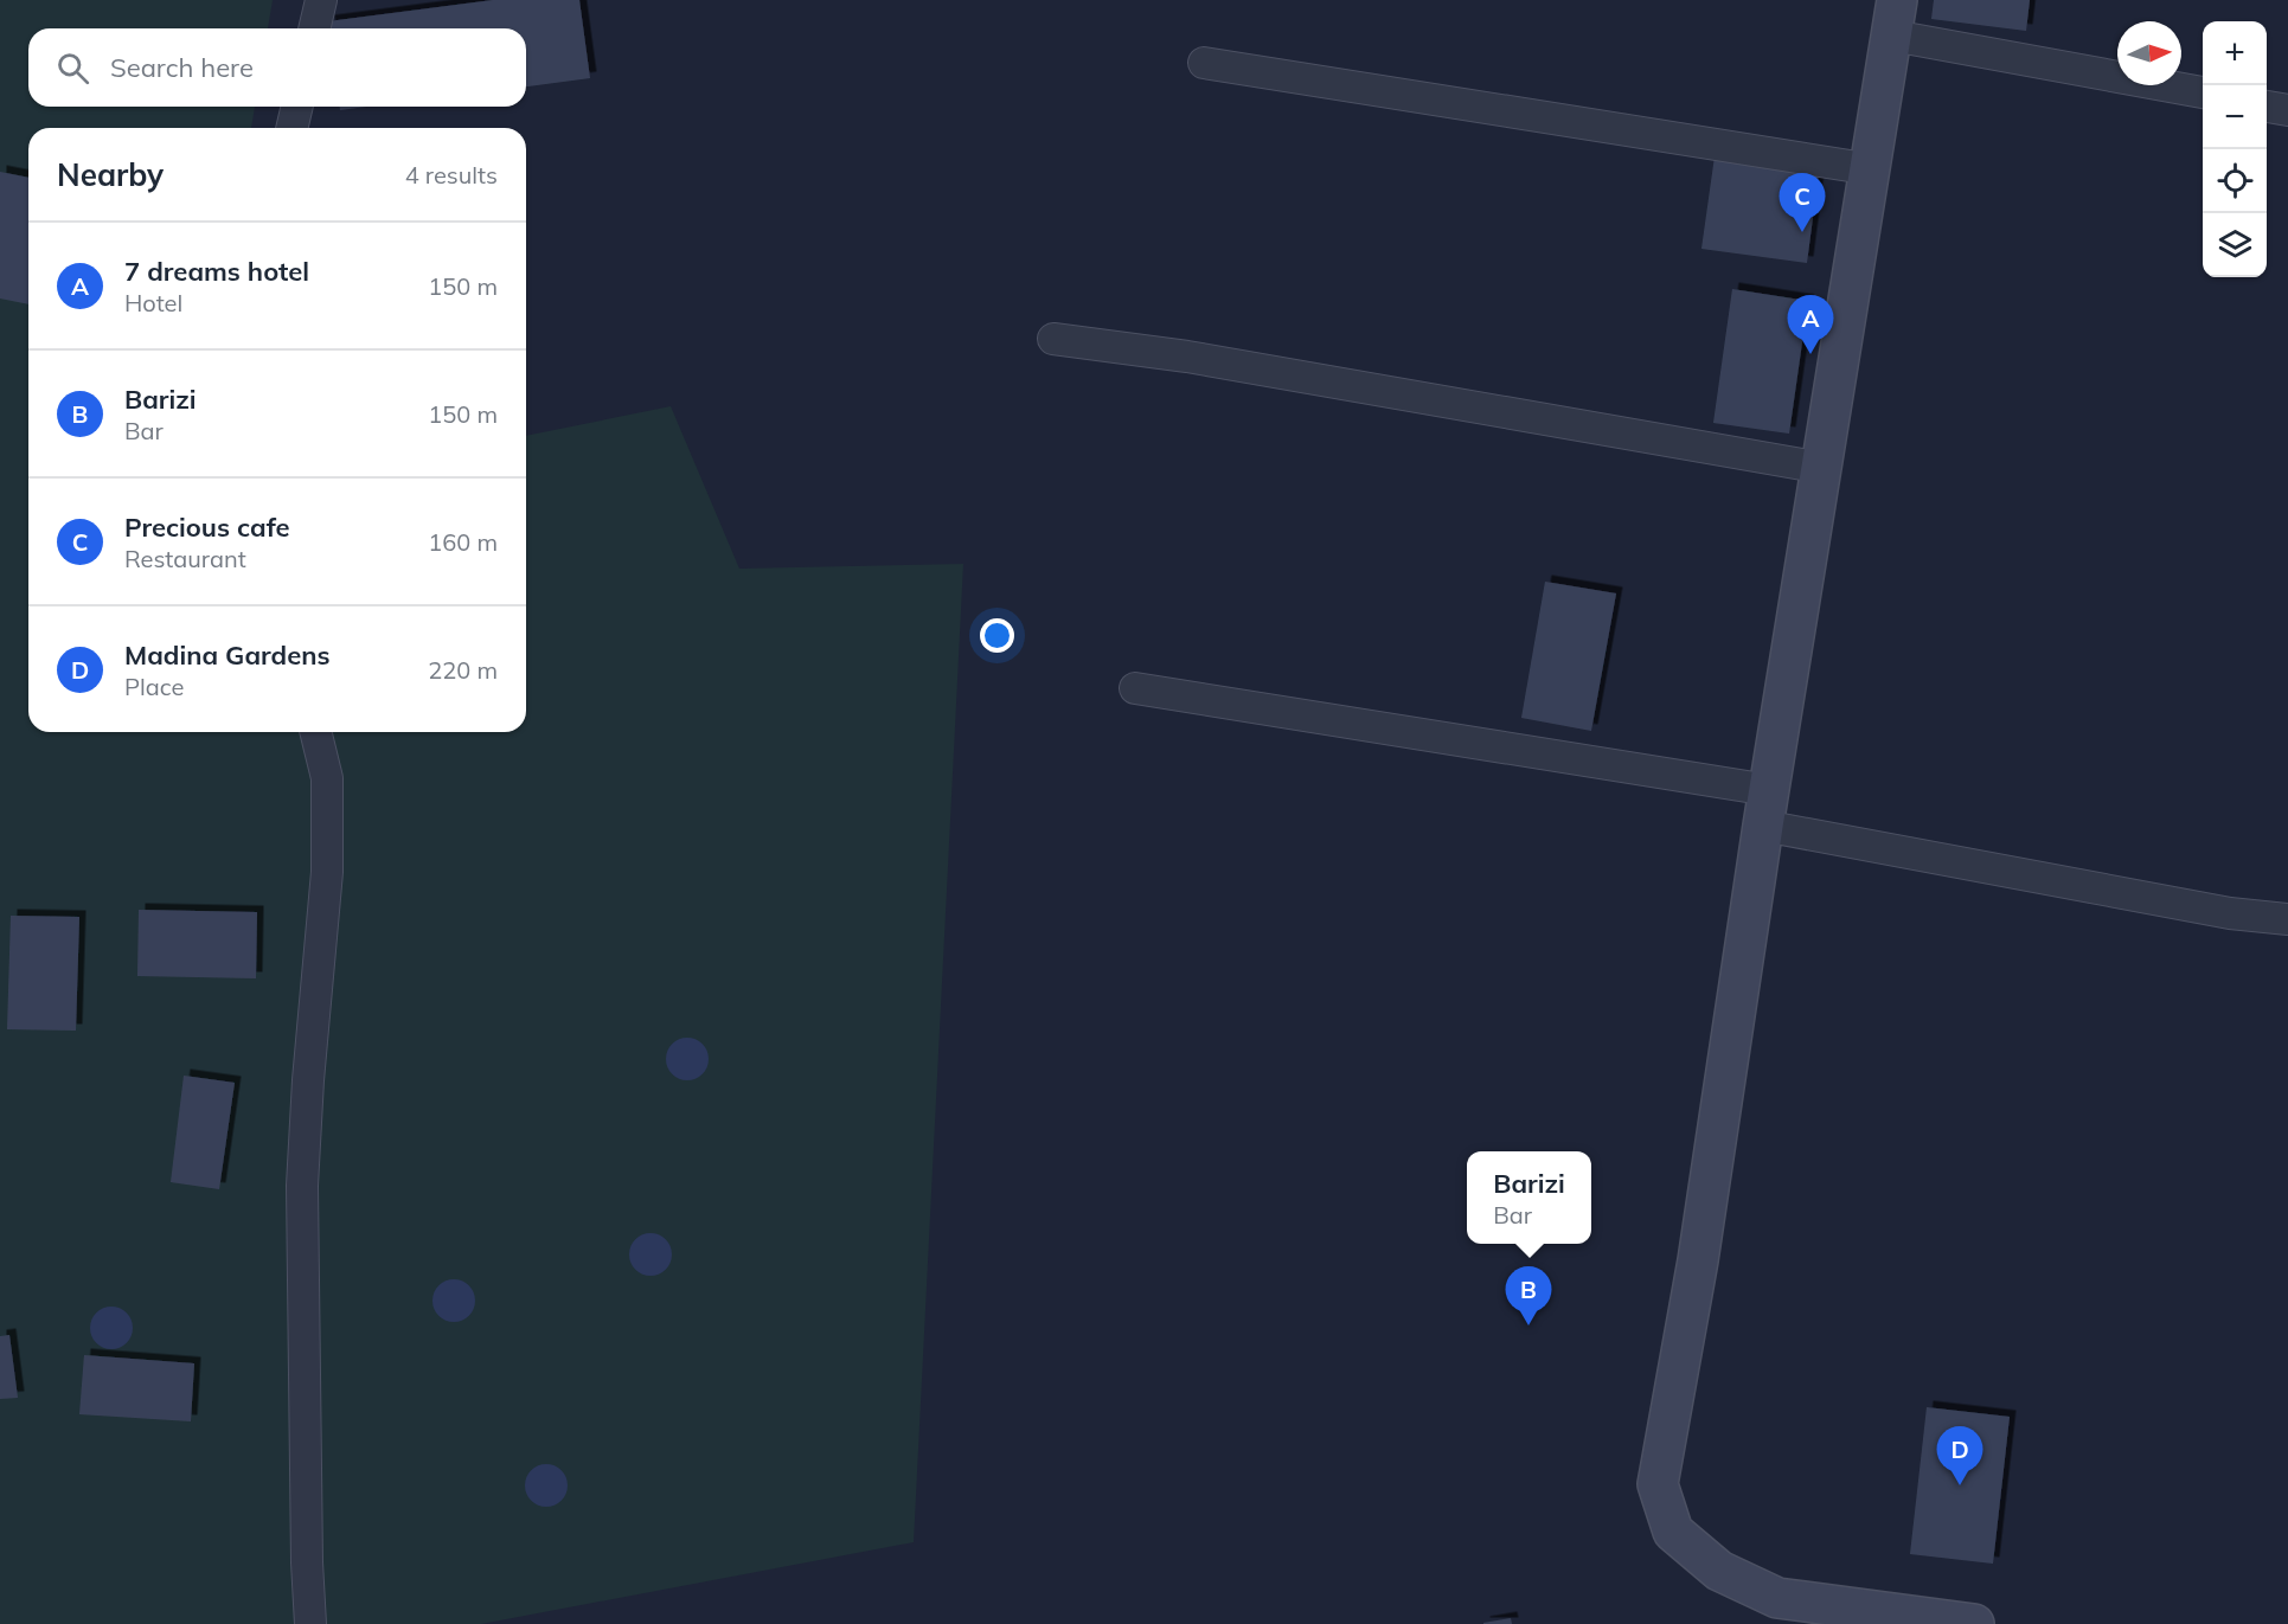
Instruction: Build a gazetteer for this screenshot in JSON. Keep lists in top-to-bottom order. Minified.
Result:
{"north":"right","page":{"map_buttons":["+","−"],"search":"Search here","heading":["Nearby","4 results"],"pins":["C","A","B","D"],"list":[{"mark":"A","name":"7 dreams hotel","note":"Hotel","value":"150 m"},{"mark":"B","name":"Barizi","note":"Bar","value":"150 m"},{"mark":"C","name":"Precious cafe","note":"Restaurant","value":"160 m"},{"mark":"D","name":"Madina Gardens","note":"Place","value":"220 m"}],"popup":["Barizi","Bar"]}}
